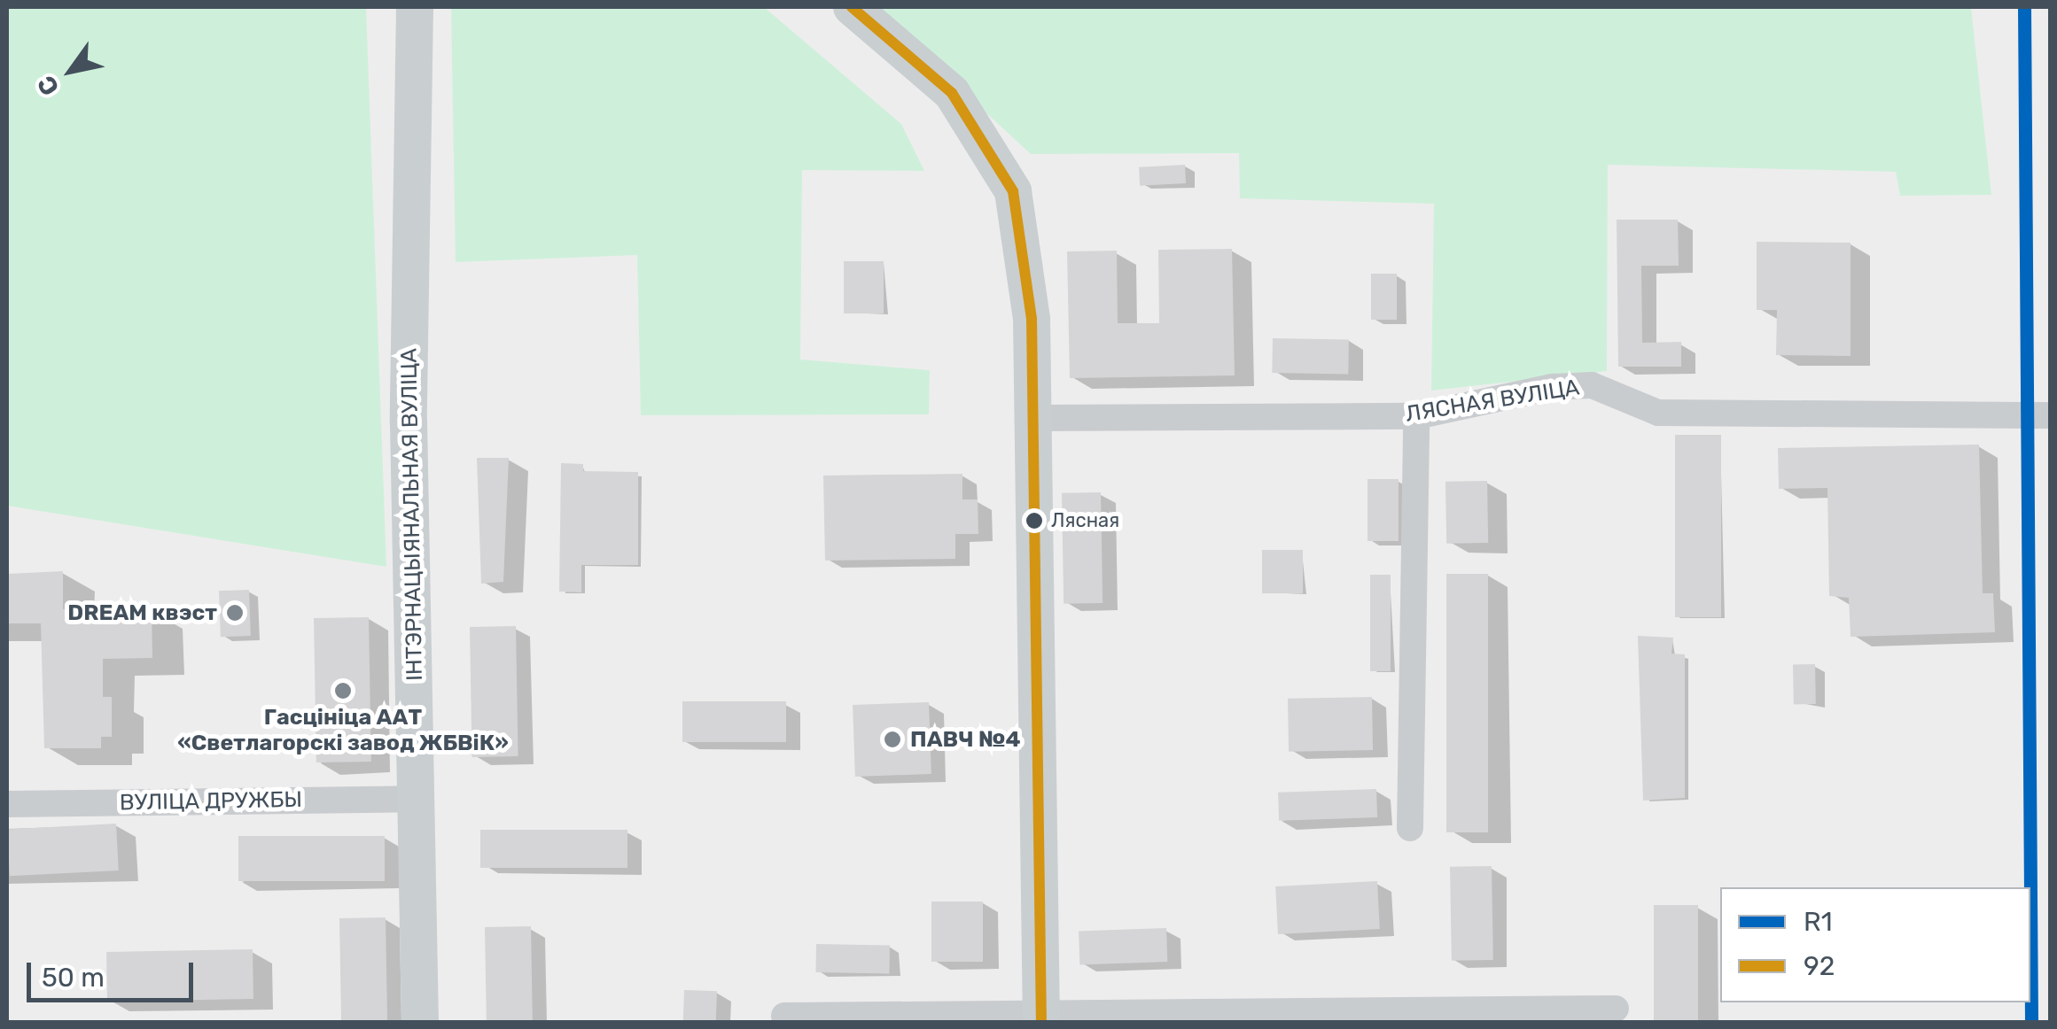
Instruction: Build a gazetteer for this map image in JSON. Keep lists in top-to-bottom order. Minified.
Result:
{"streets":{"street":["ЛЯСНАЯ ВУЛІЦА","ІНТЭРНАЦЫЯНАЛЬНАЯ ВУЛІЦА","ВУЛІЦА ДРУЖБЫ"]},"crossings":[["ІНТЭРНАЦЫЯНАЛЬНАЯ ВУЛІЦА","ВУЛІЦА ДРУЖБЫ"]],"places":["Лясная","DREAM квэст","Гасцініца ААТ «Светлагорскі завод ЖБВіК»","ПАВЧ №4"],"lines":["transit line R1","transit line 92"],"legend":["R1","92"],"scale_bar":"50 m","north":"bottom left"}
